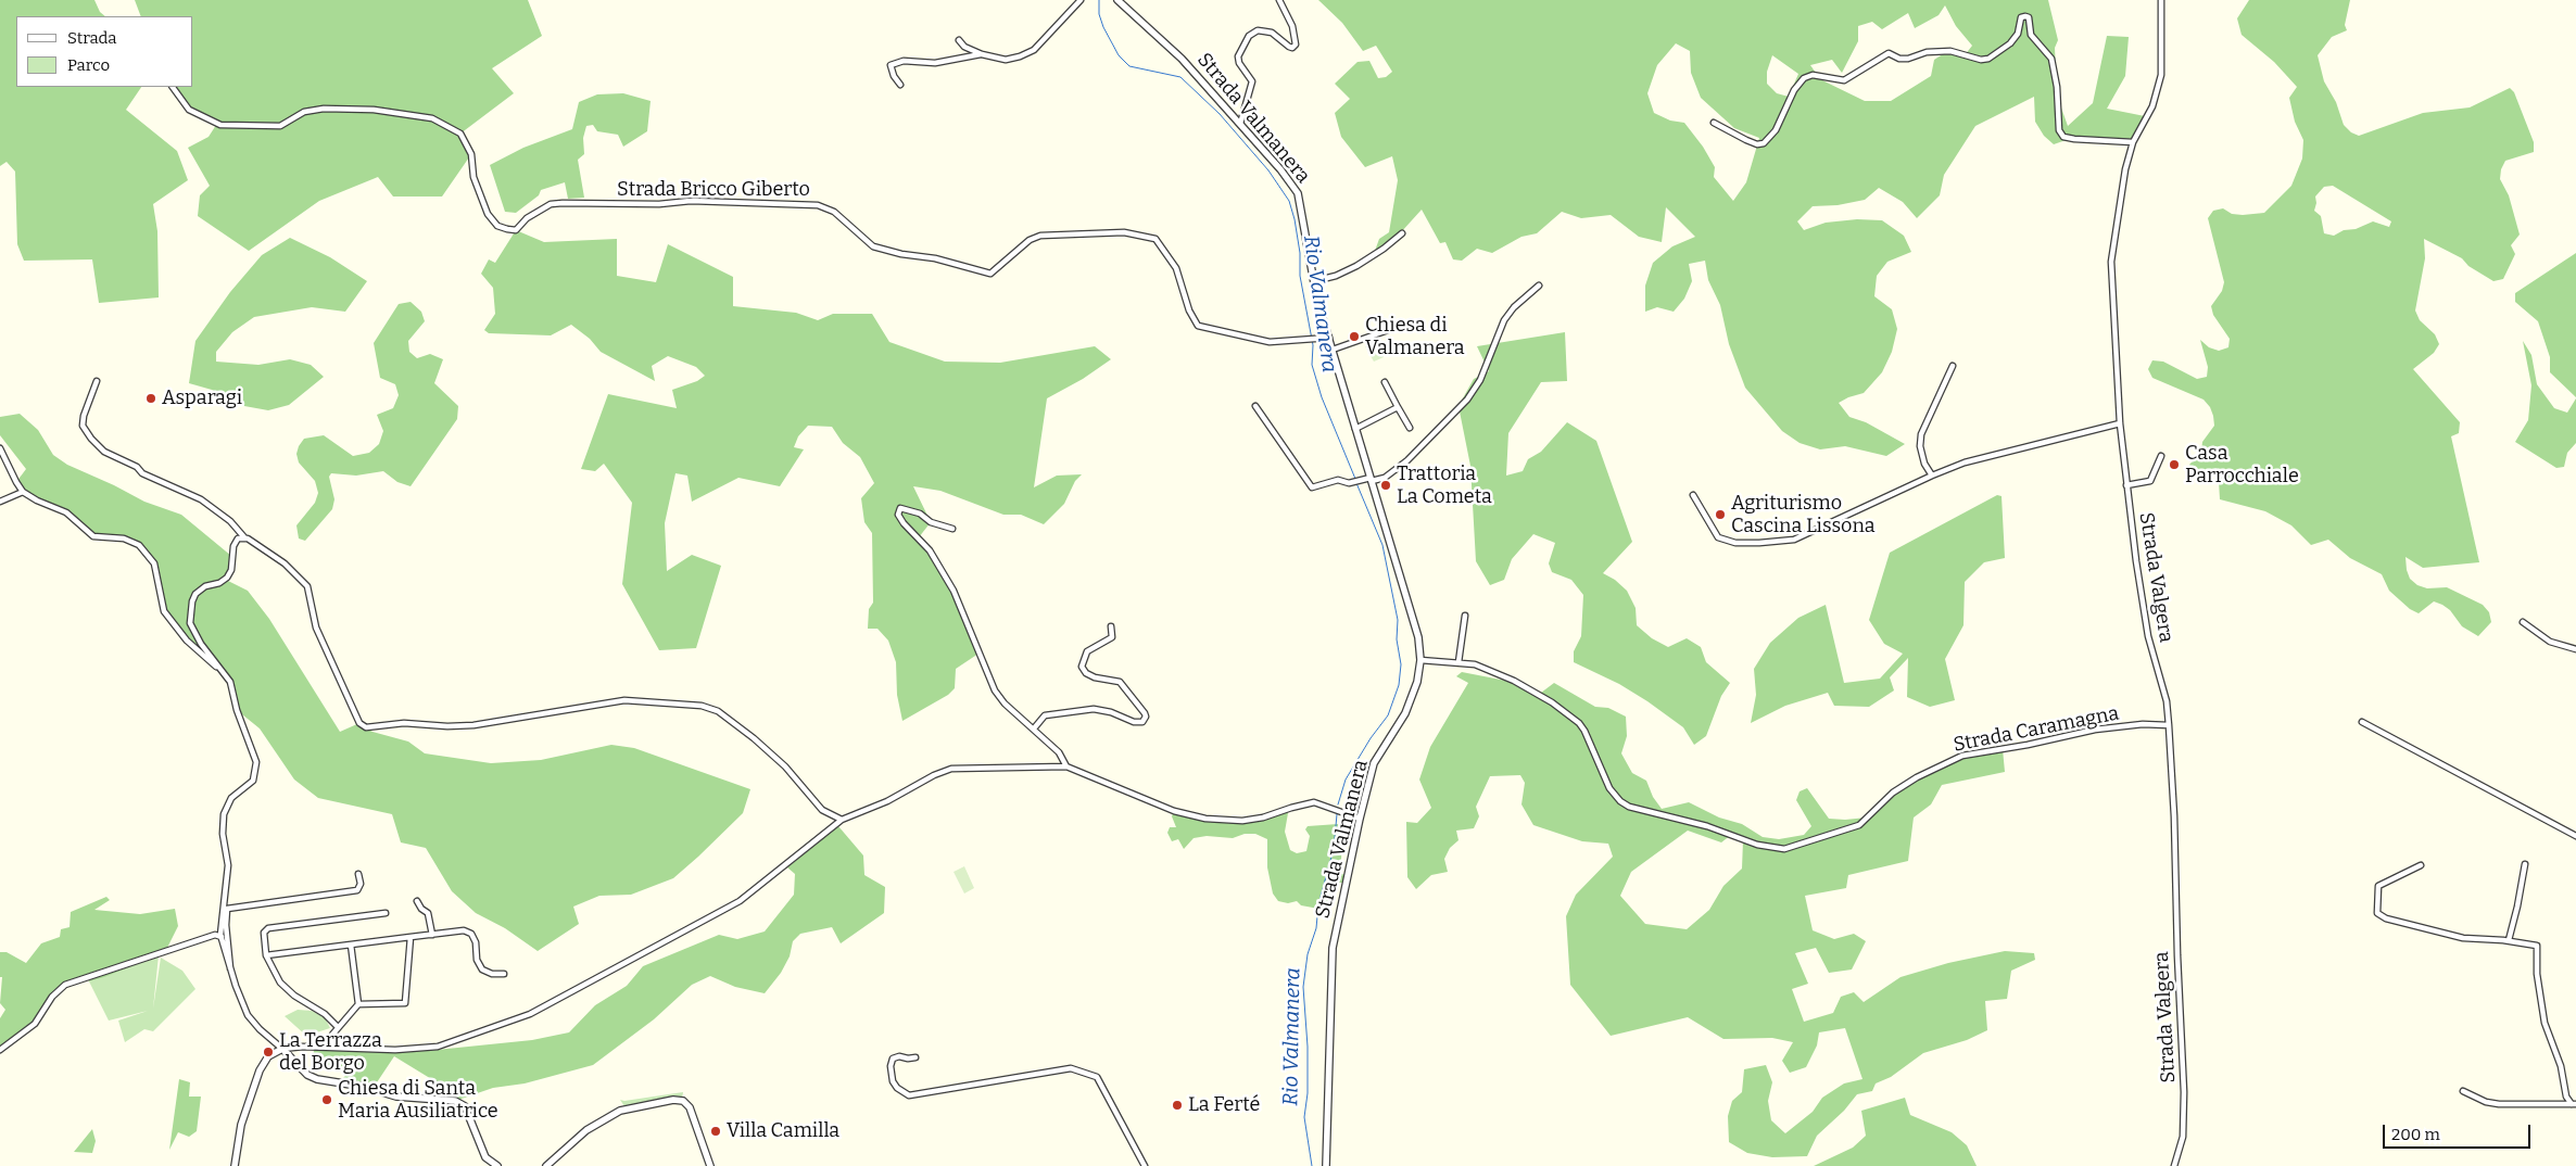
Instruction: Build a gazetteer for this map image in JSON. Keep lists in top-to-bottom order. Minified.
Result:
{"streets":{"street":["Strada Valmanera","Strada Bricco Giberto","Strada Valgera","Strada Caramagna"]},"crossings":[["Strada Valmanera","Strada Bricco Giberto"],["Strada Valmanera","Strada Caramagna"],["Strada Valgera","Strada Caramagna"]],"water":["Rio Valmanera"],"places":["Chiesa di Valmanera","Asparagi","Casa Parrocchiale","Trattoria La Cometa","Agriturismo Cascina Lissona","La Terrazza del Borgo","Chiesa di Santa Maria Ausiliatrice","La Ferté","Villa Camilla"],"legend":["Strada","Parco"],"scale_bar":"200 m"}
